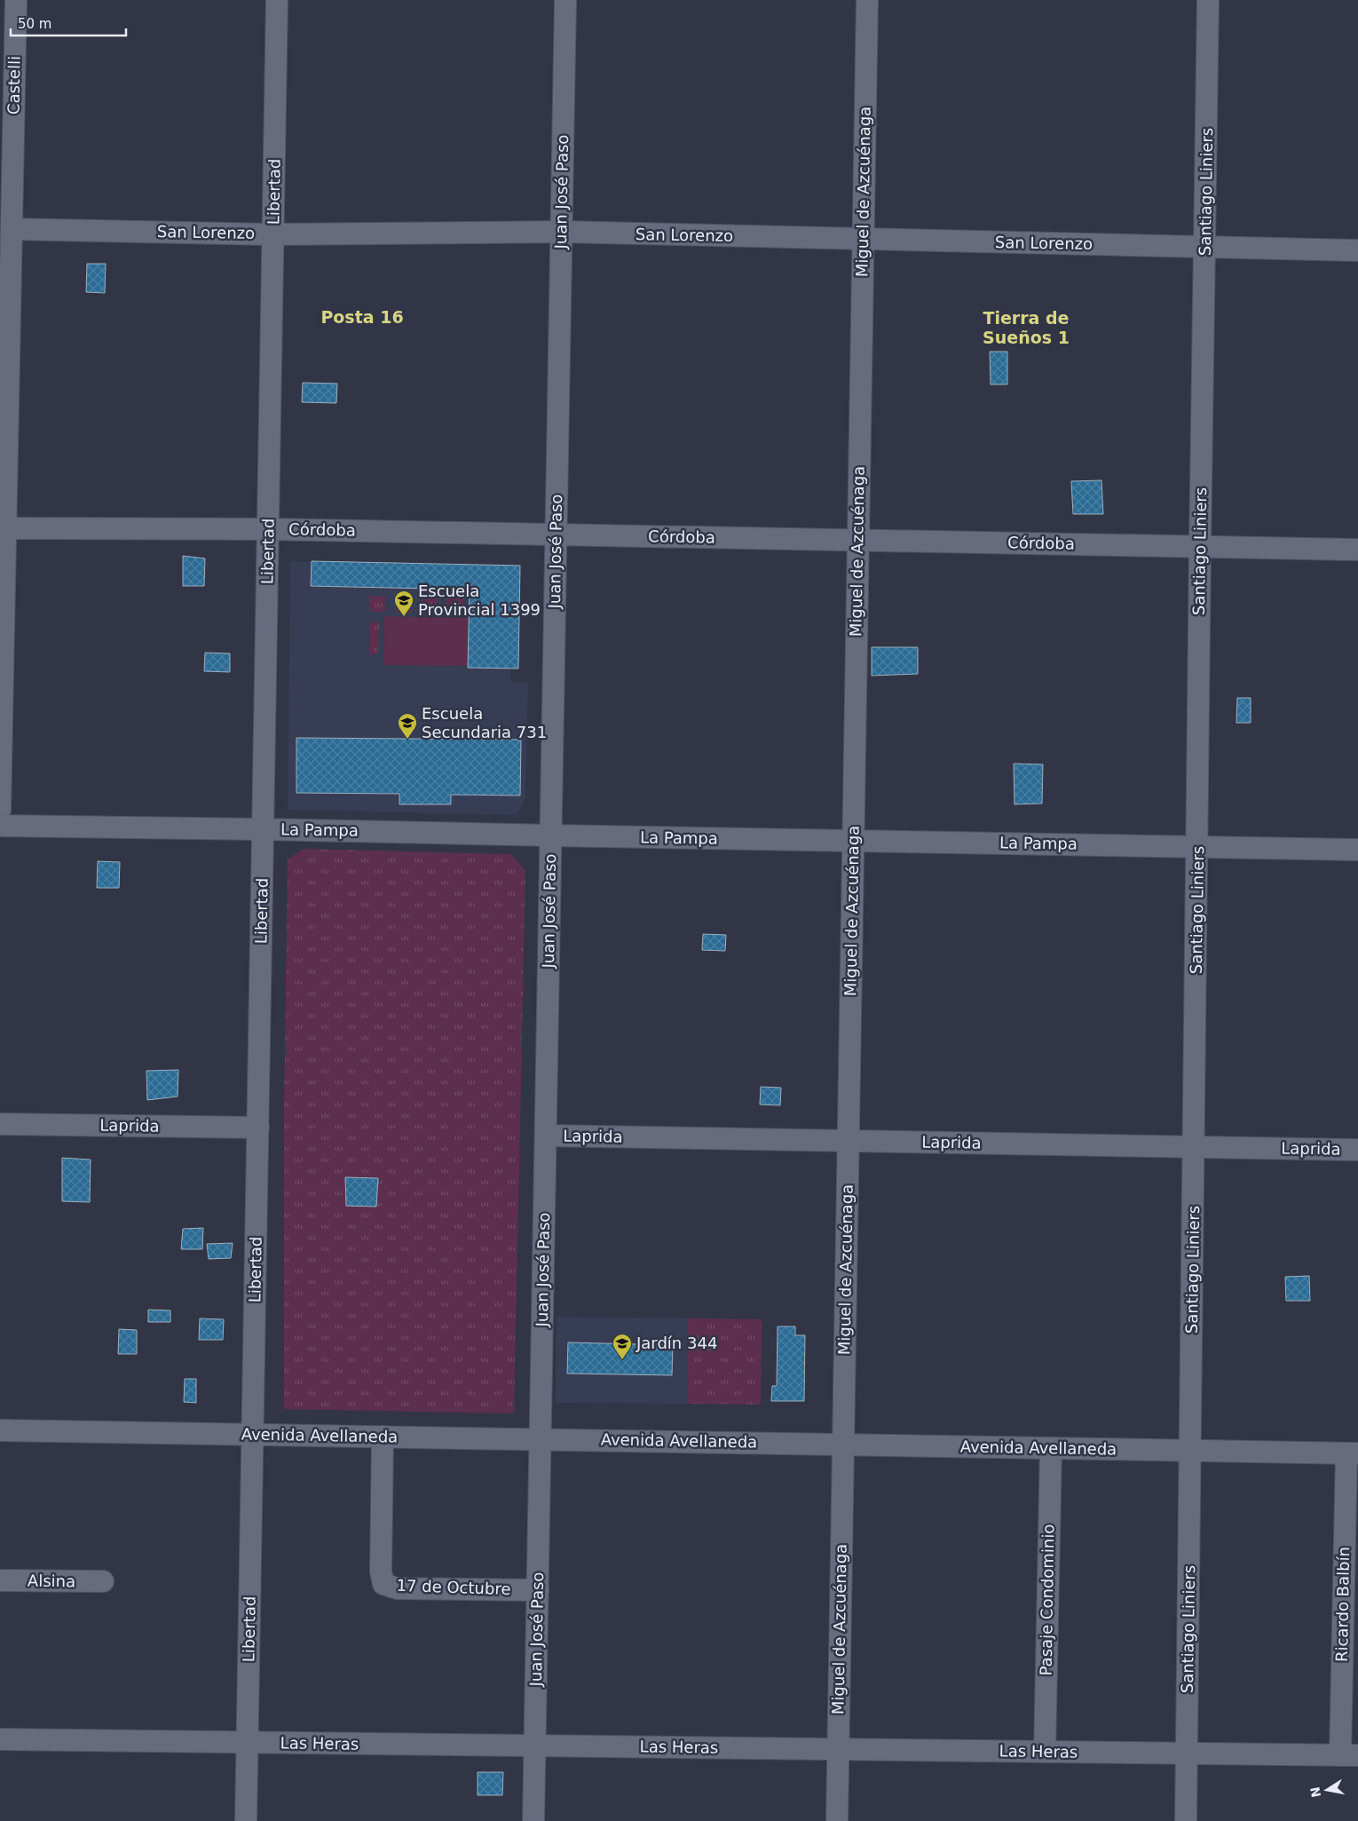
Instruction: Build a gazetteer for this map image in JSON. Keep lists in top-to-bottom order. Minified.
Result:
{"streets":{"street":["Castelli","Libertad","Juan José Paso","Miguel de Azcuénaga","Santiago Liniers","San Lorenzo","Córdoba","La Pampa","Laprida","Avenida Avellaneda","Alsina","17 de Octubre","Pasaje Condominio","Ricardo Balbín","Las Heras"]},"crossings":[["Castelli","San Lorenzo"],["Castelli","Córdoba"],["Libertad","San Lorenzo"],["Libertad","Córdoba"],["Libertad","La Pampa"],["Libertad","Laprida"],["Libertad","Avenida Avellaneda"],["Libertad","Las Heras"],["Juan José Paso","San Lorenzo"],["Juan José Paso","Córdoba"],["Juan José Paso","La Pampa"],["Juan José Paso","Laprida"],["Juan José Paso","Avenida Avellaneda"],["Juan José Paso","17 de Octubre"],["Juan José Paso","Las Heras"],["Miguel de Azcuénaga","San Lorenzo"],["Miguel de Azcuénaga","Córdoba"],["Miguel de Azcuénaga","La Pampa"],["Miguel de Azcuénaga","Laprida"],["Miguel de Azcuénaga","Avenida Avellaneda"],["Miguel de Azcuénaga","Las Heras"],["Santiago Liniers","San Lorenzo"],["Santiago Liniers","Córdoba"],["Santiago Liniers","La Pampa"],["Santiago Liniers","Laprida"],["Santiago Liniers","Avenida Avellaneda"],["Santiago Liniers","Las Heras"],["Avenida Avellaneda","17 de Octubre"],["Avenida Avellaneda","Pasaje Condominio"],["Avenida Avellaneda","Ricardo Balbín"],["Pasaje Condominio","Las Heras"],["Ricardo Balbín","Las Heras"]],"districts":["Posta 16","Tierra de Sueños 1"],"places":{"school or university":["Escuela Provincial 1399","Escuela Secundaria 731","Jardín 344"]},"scale_bar":"50 m","north":"left"}
